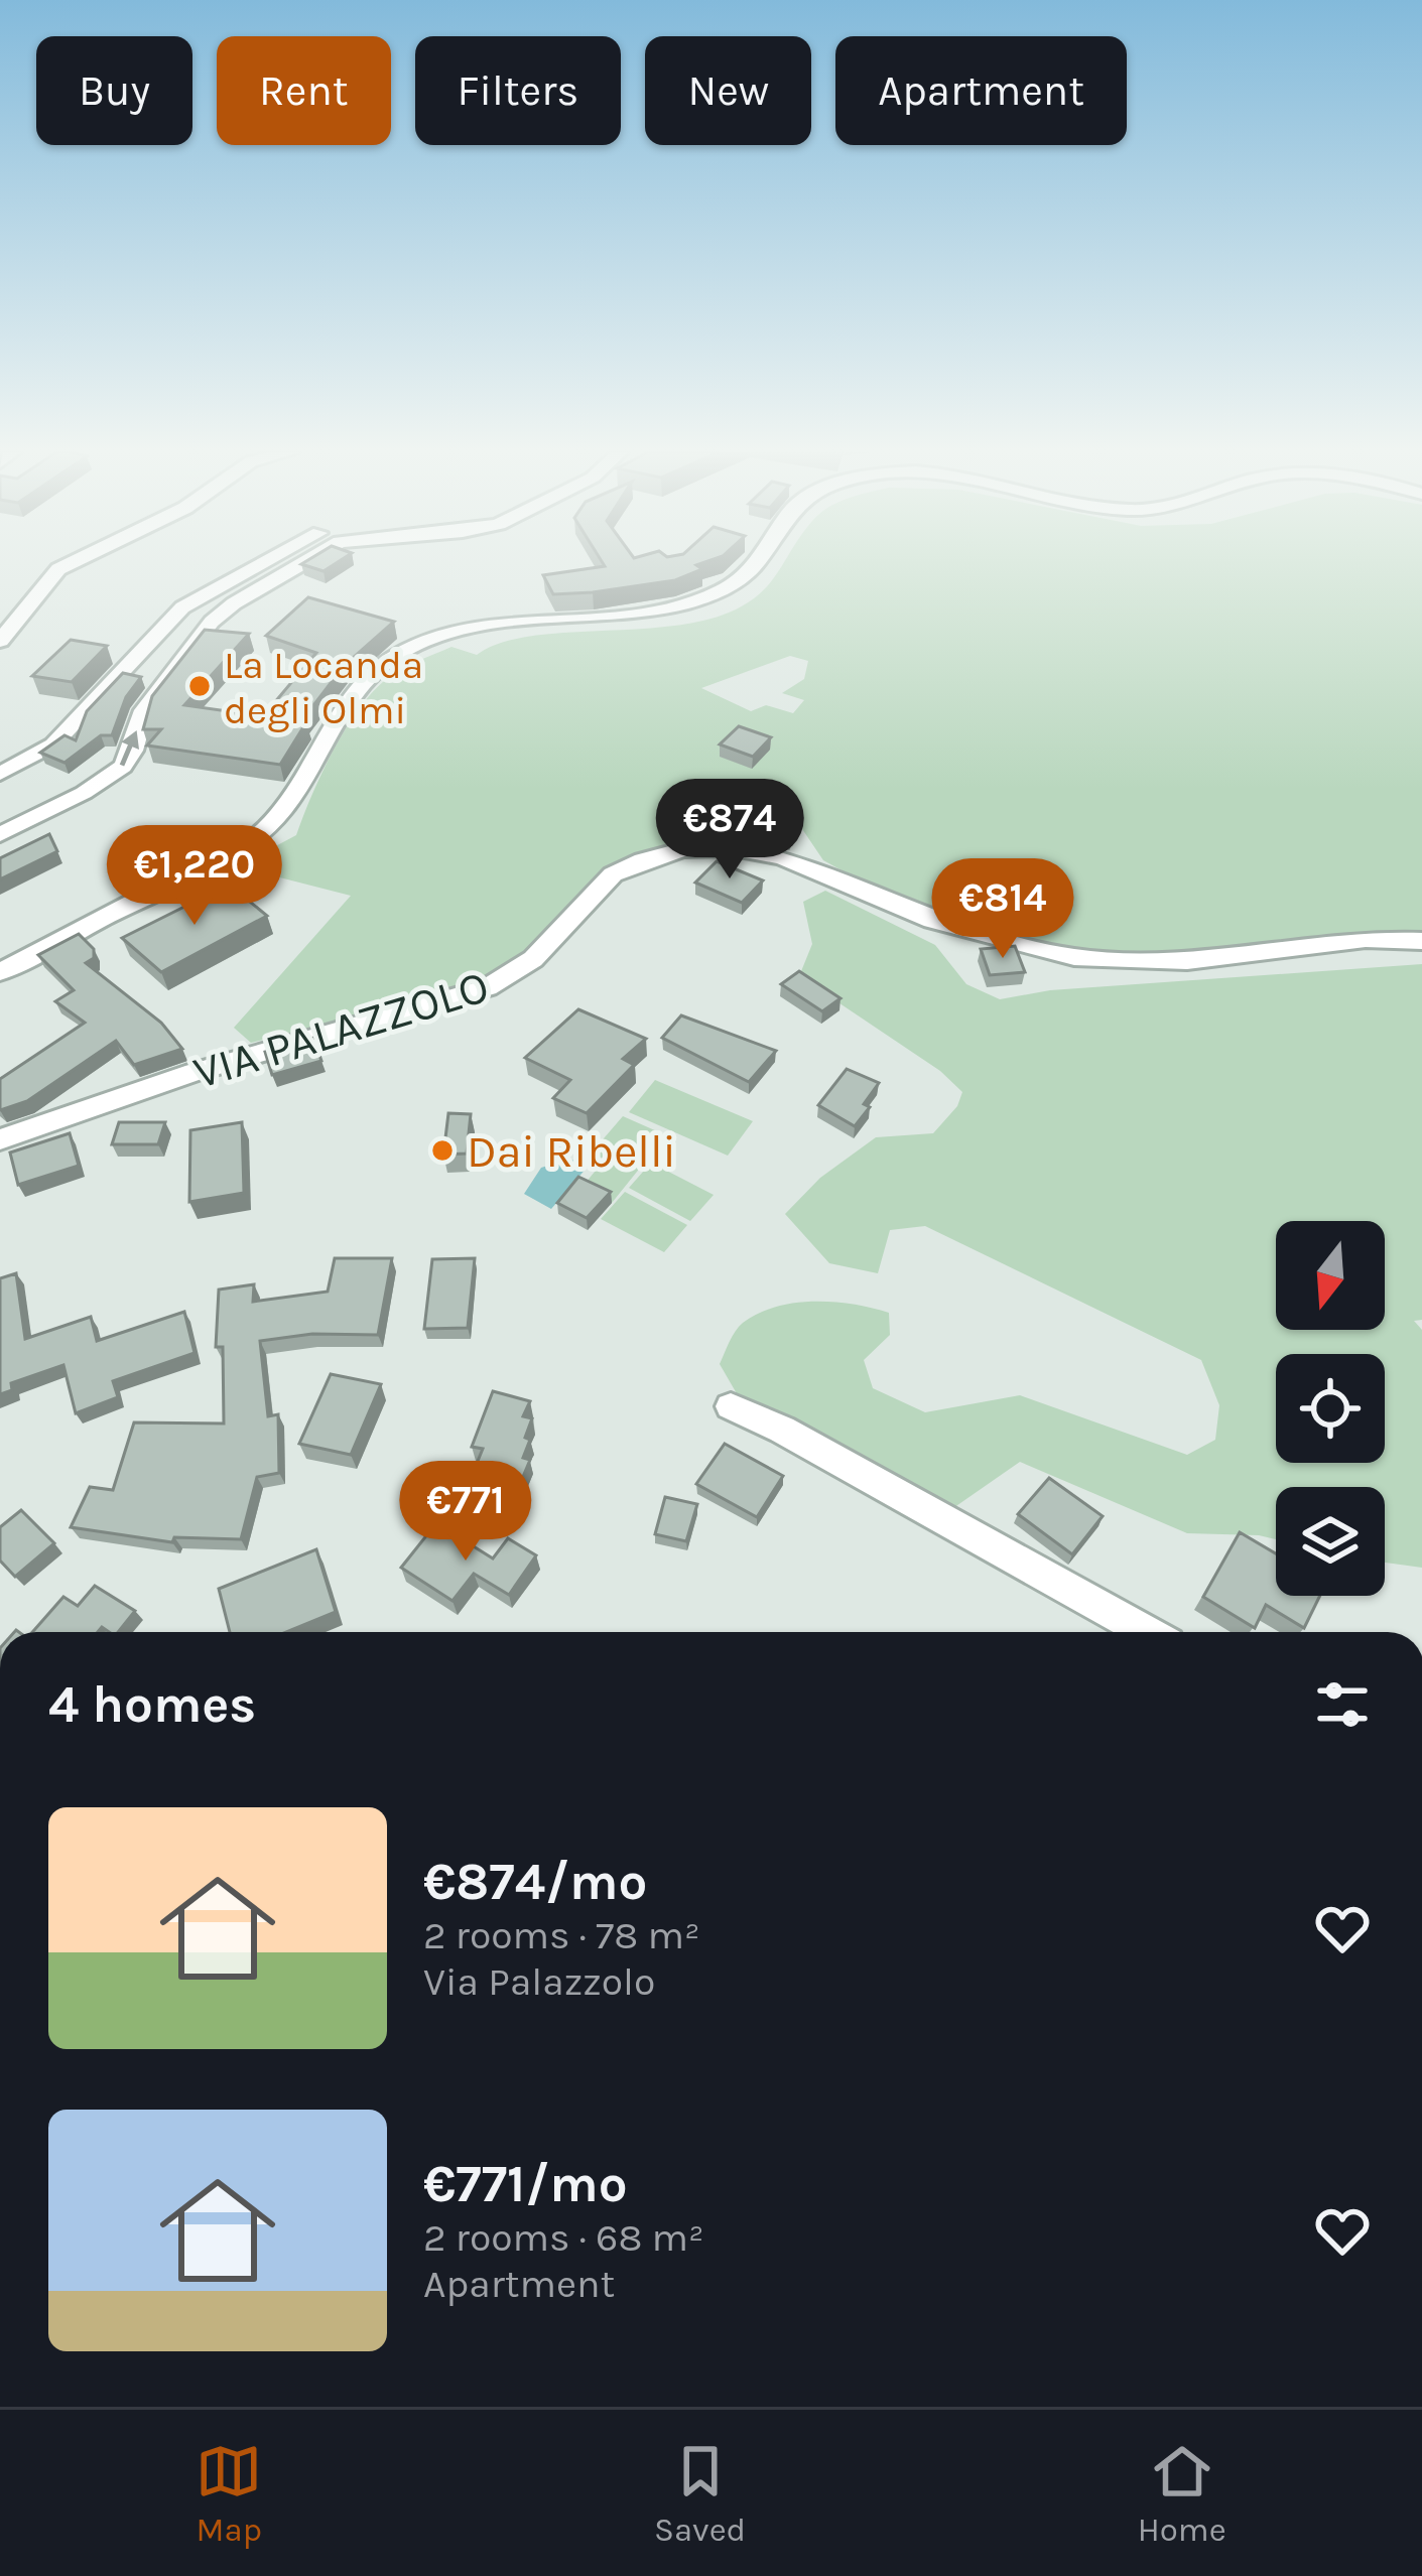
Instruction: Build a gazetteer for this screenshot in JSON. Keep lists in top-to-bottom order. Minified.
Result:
{"streets":{"street":["VIA PALAZZOLO"]},"places":["La Locanda degli Olmi","Dai Ribelli"],"north":"bottom","page":{"chip":["Buy","Rent","Filters","New","Apartment"],"price":["€874","€1,220","€814","€771"],"heading":"4 homes","list":[{"name":"€874/mo","note":"2 rooms · 78 m² · Via Palazzolo"},{"name":"€771/mo","note":"2 rooms · 68 m² · Apartment"}],"tabs":["Map","Saved","Home"]}}
